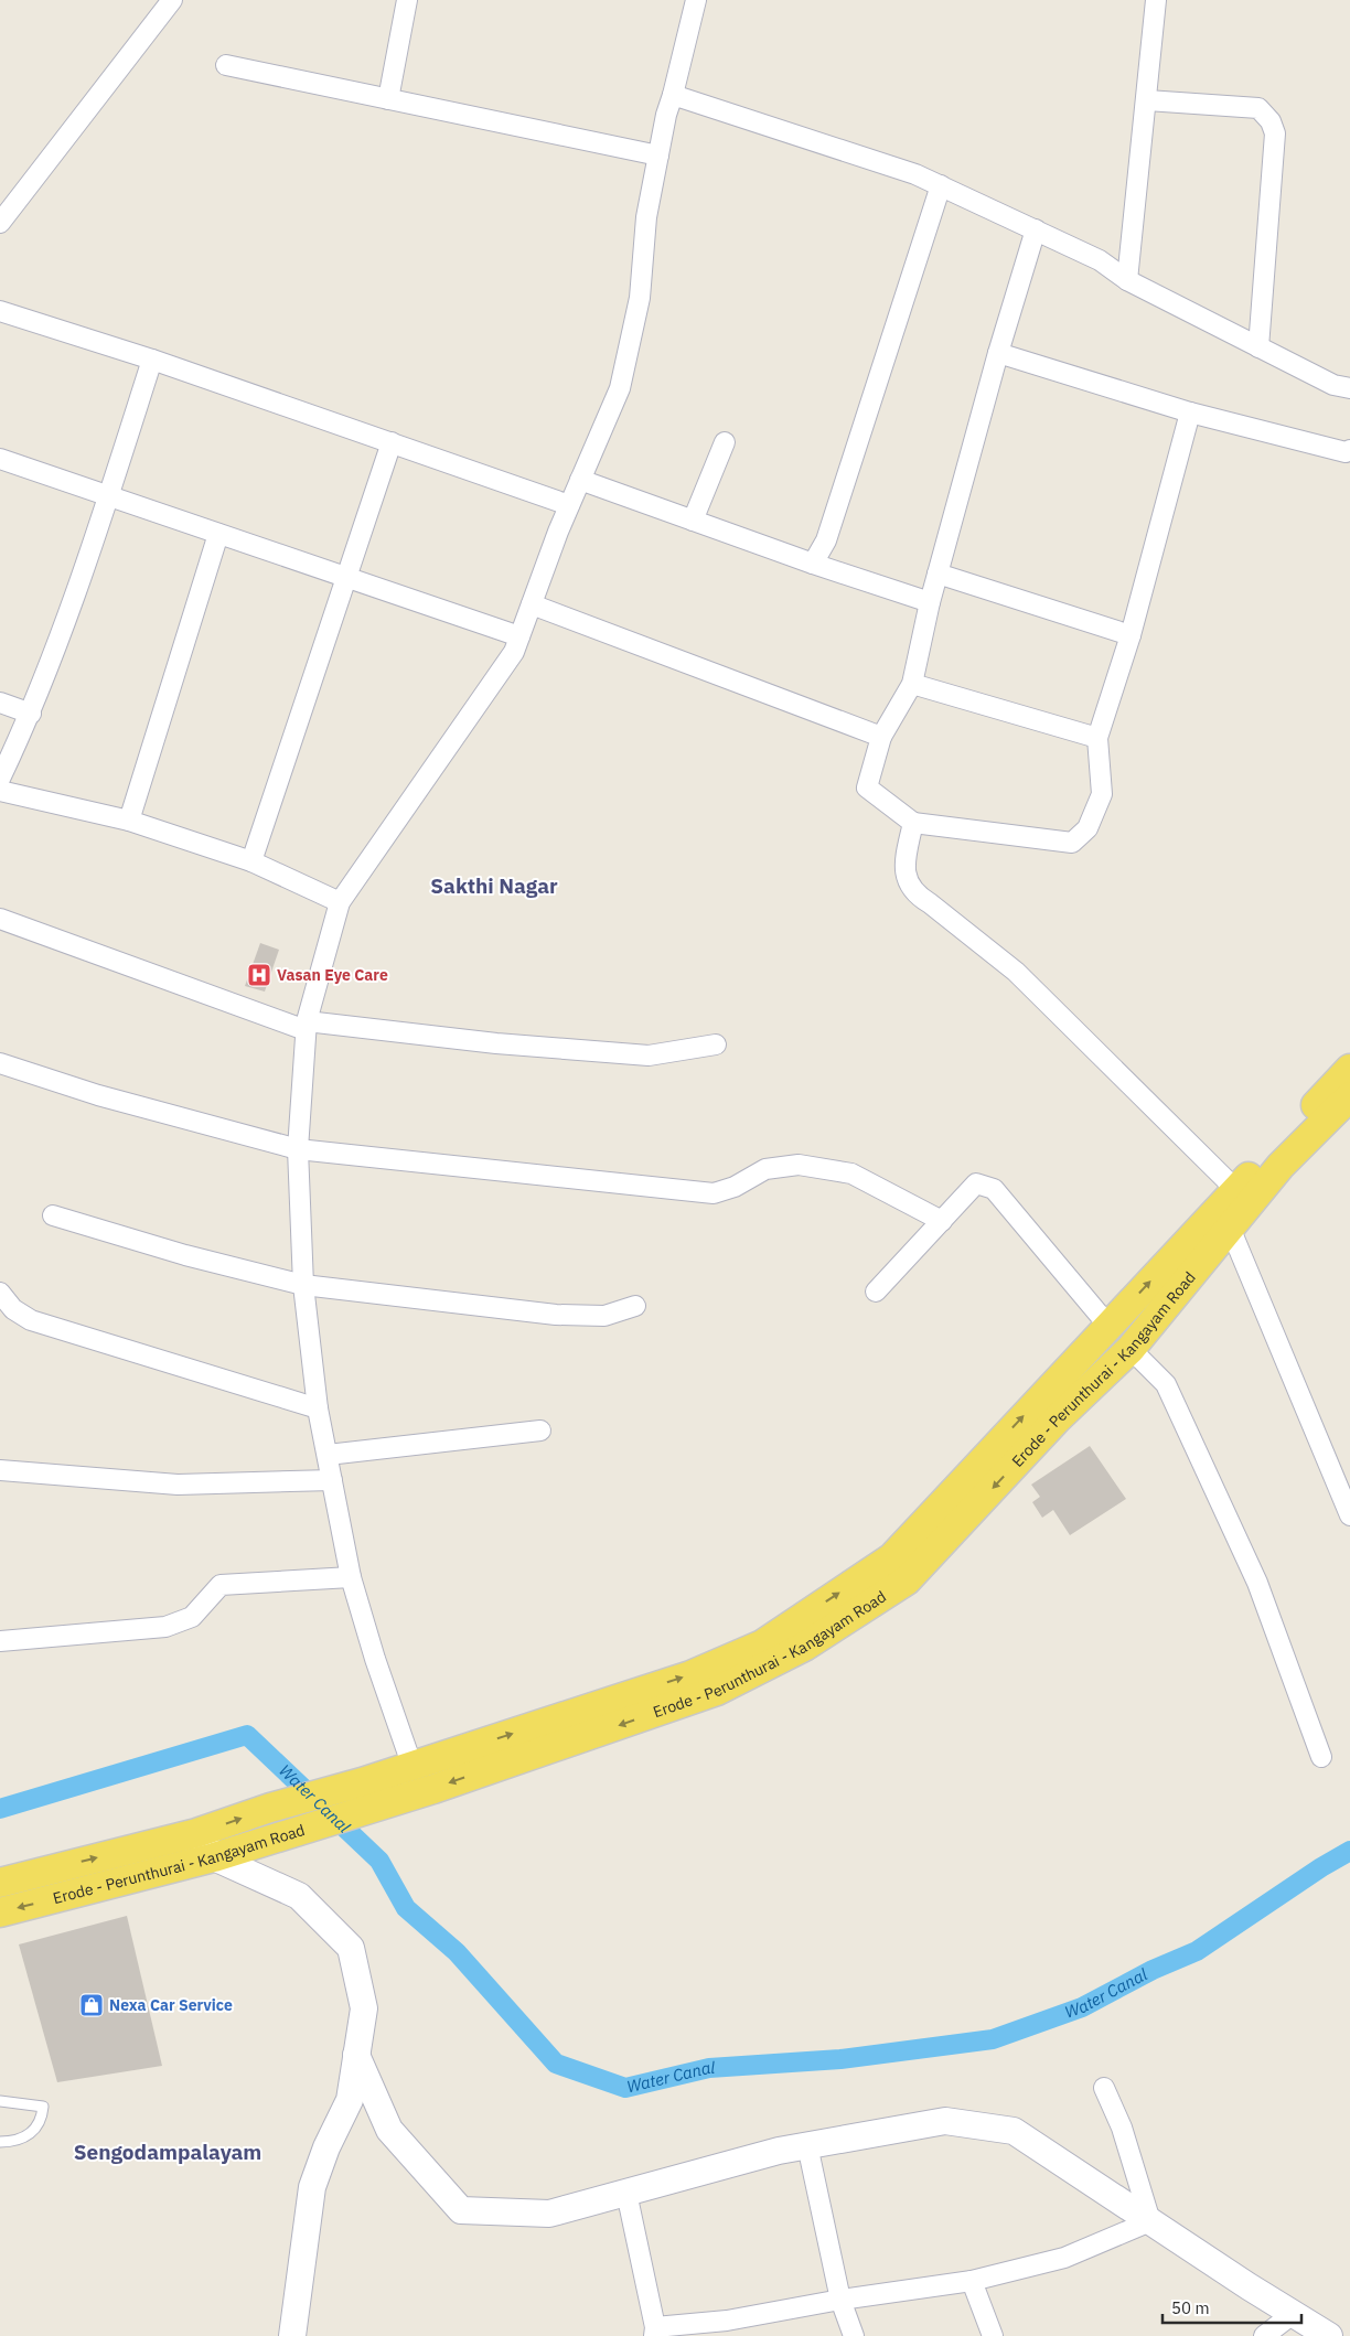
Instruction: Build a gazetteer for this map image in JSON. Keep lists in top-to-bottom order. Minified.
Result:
{"streets":{"main road":["Erode - Perunthurai - Kangayam Road"]},"districts":["Sakthi Nagar","Sengodampalayam"],"water":["Water Canal"],"places":{"hospital":["Vasan Eye Care"],"shop":["Nexa Car Service"]},"scale_bar":"50 m"}
